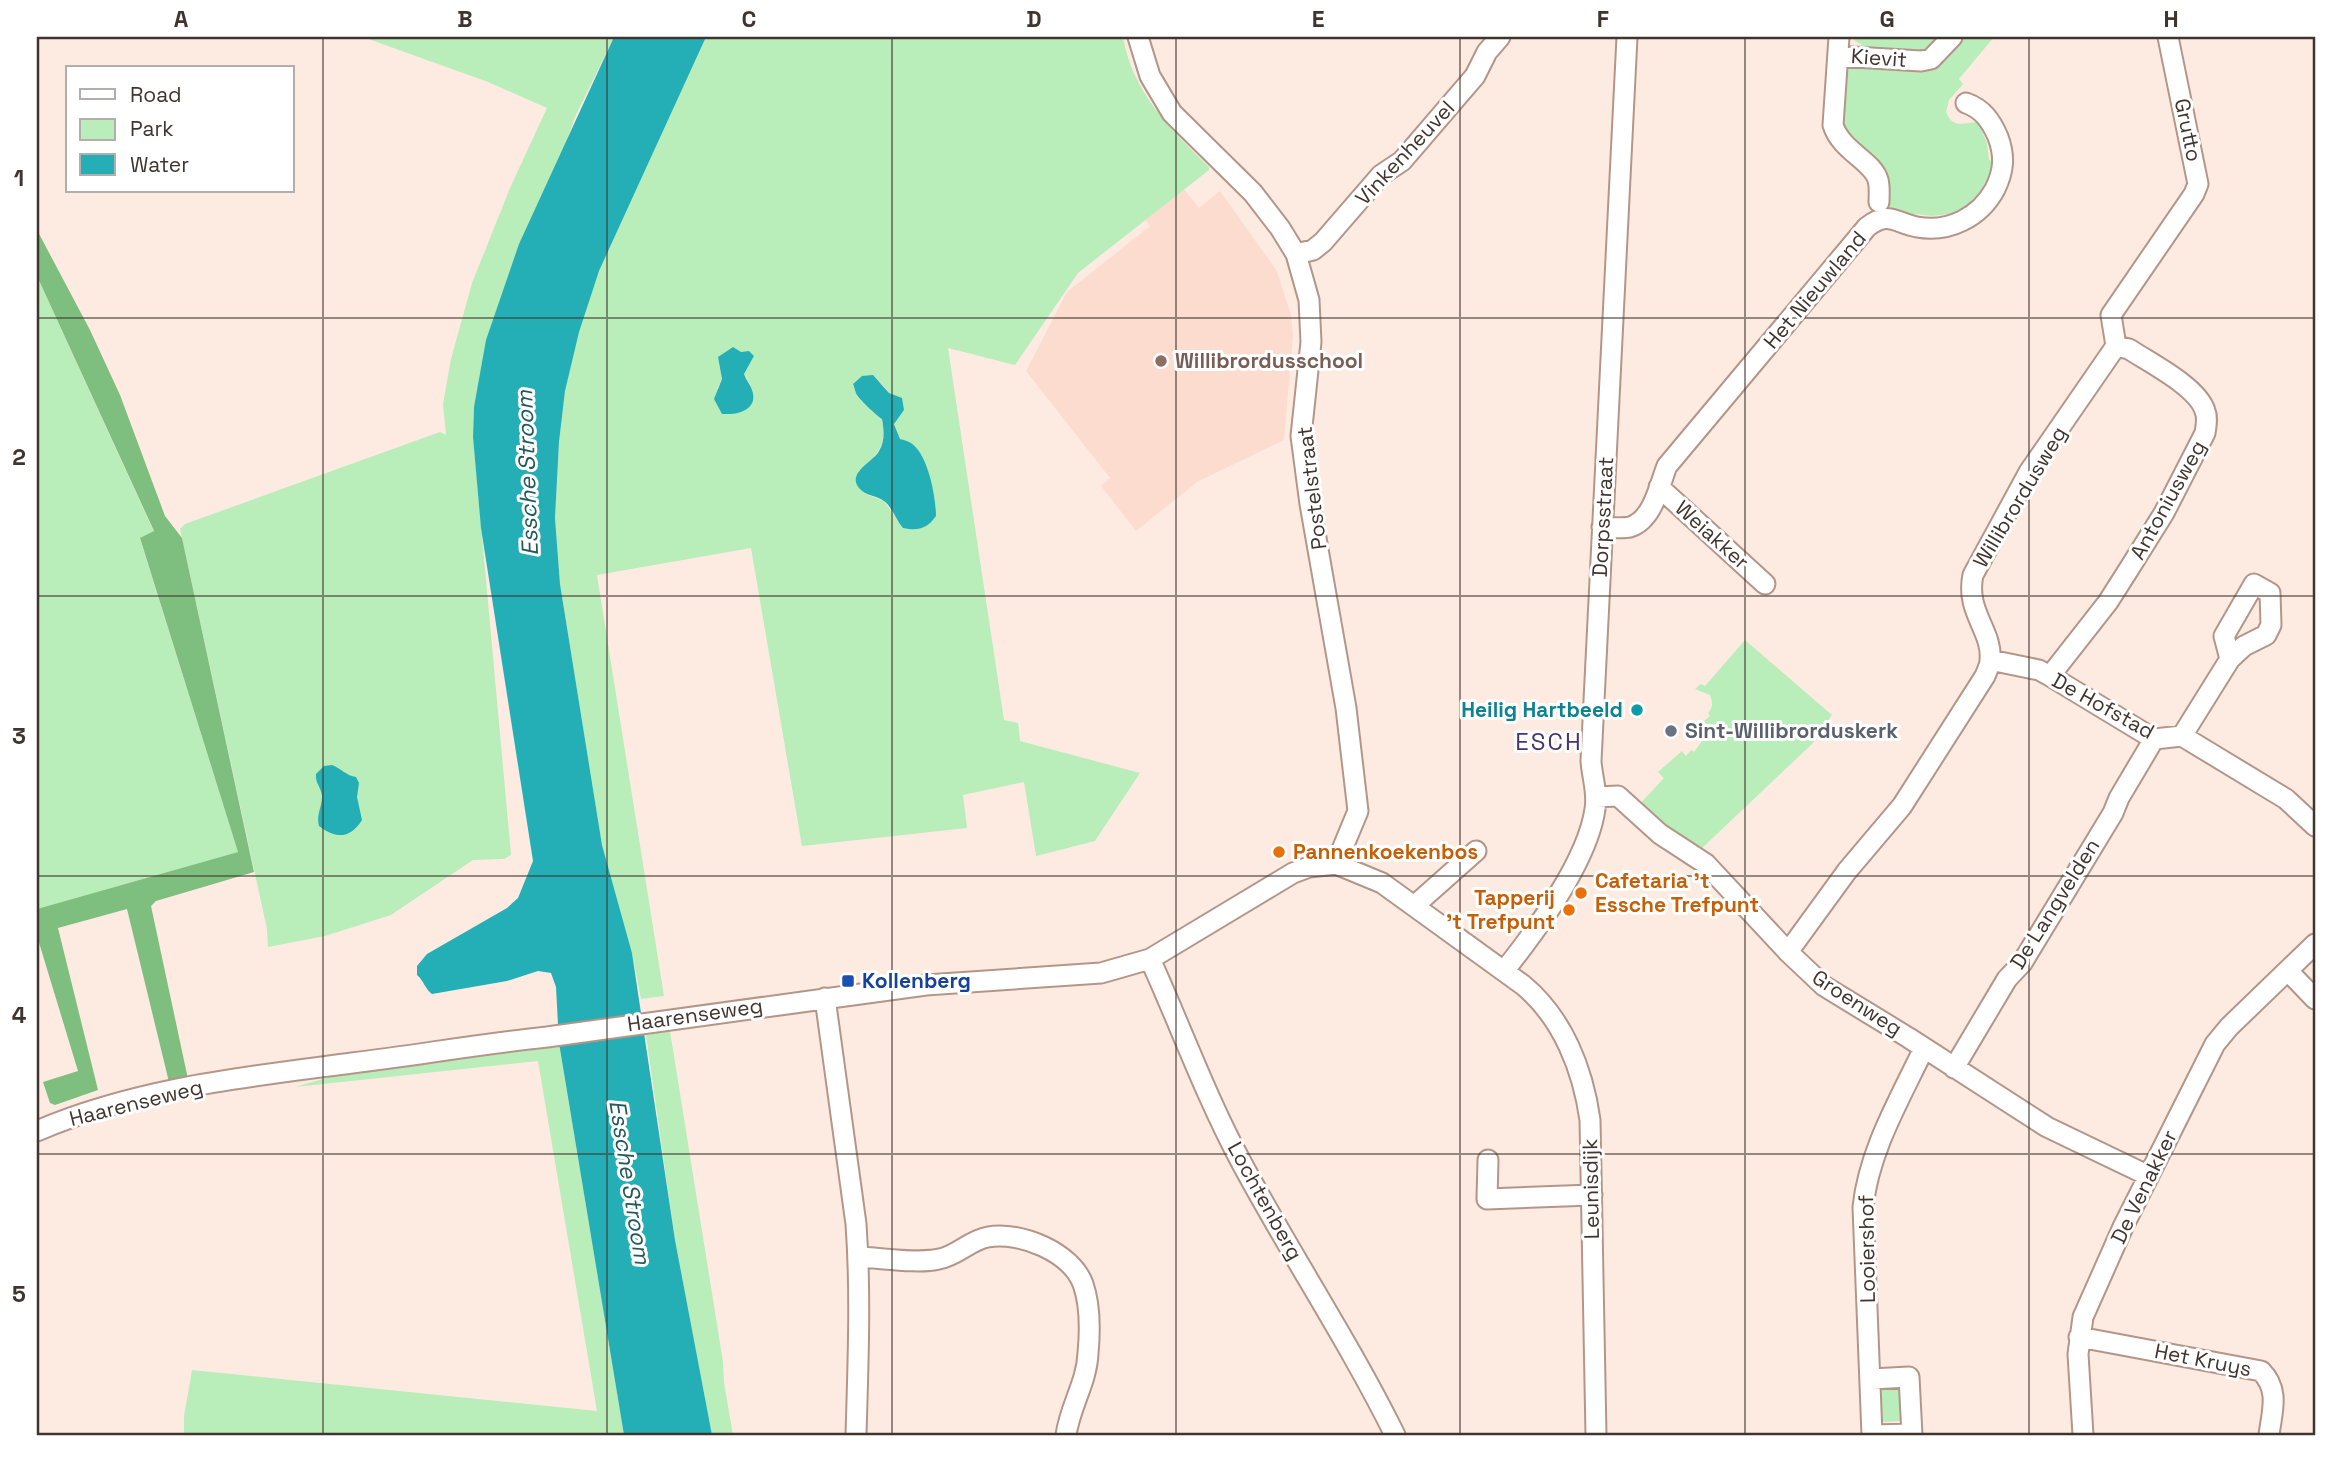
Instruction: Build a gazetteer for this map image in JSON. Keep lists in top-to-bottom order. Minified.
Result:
{"streets":{"street":["Kievit","Grutto","Vinkenheuvel","Het Nieuwland","Postelstraat","Willibrordusweg","Antoniusweg","Dorpsstraat","Weiakker","De Hofstad","De Langvelden","Groenweg","Haarenseweg","De Venakker","Leunisdijk","Lochtenberg","Looiershof","Het Kruys"]},"crossings":[["Grutto","Willibrordusweg"],["Grutto","Antoniusweg"],["Vinkenheuvel","Postelstraat"],["Het Nieuwland","Dorpsstraat"],["Het Nieuwland","Weiakker"],["Postelstraat","Haarenseweg"],["Willibrordusweg","Antoniusweg"],["Willibrordusweg","De Hofstad"],["Antoniusweg","De Hofstad"],["Dorpsstraat","Groenweg"],["Dorpsstraat","Leunisdijk"],["De Hofstad","De Langvelden"],["De Langvelden","Groenweg"],["Groenweg","De Venakker"],["Groenweg","Looiershof"],["Haarenseweg","Lochtenberg"],["De Venakker","Het Kruys"]],"districts":["ESCH"],"water":["Essche Stroom"],"places":{"other":["Willibrordusschool","Heilig Hartbeeld","Sint-Willibrorduskerk","Pannenkoekenbos","Cafetaria 't Essche Trefpunt","Tapperij 't Trefpunt"],"transit":["Kollenberg"]},"legend":["Road","Park","Water"],"grid":{"columns":["A","B","C","D","E","F","G","H"],"rows":["1","2","3","4","5"]}}
